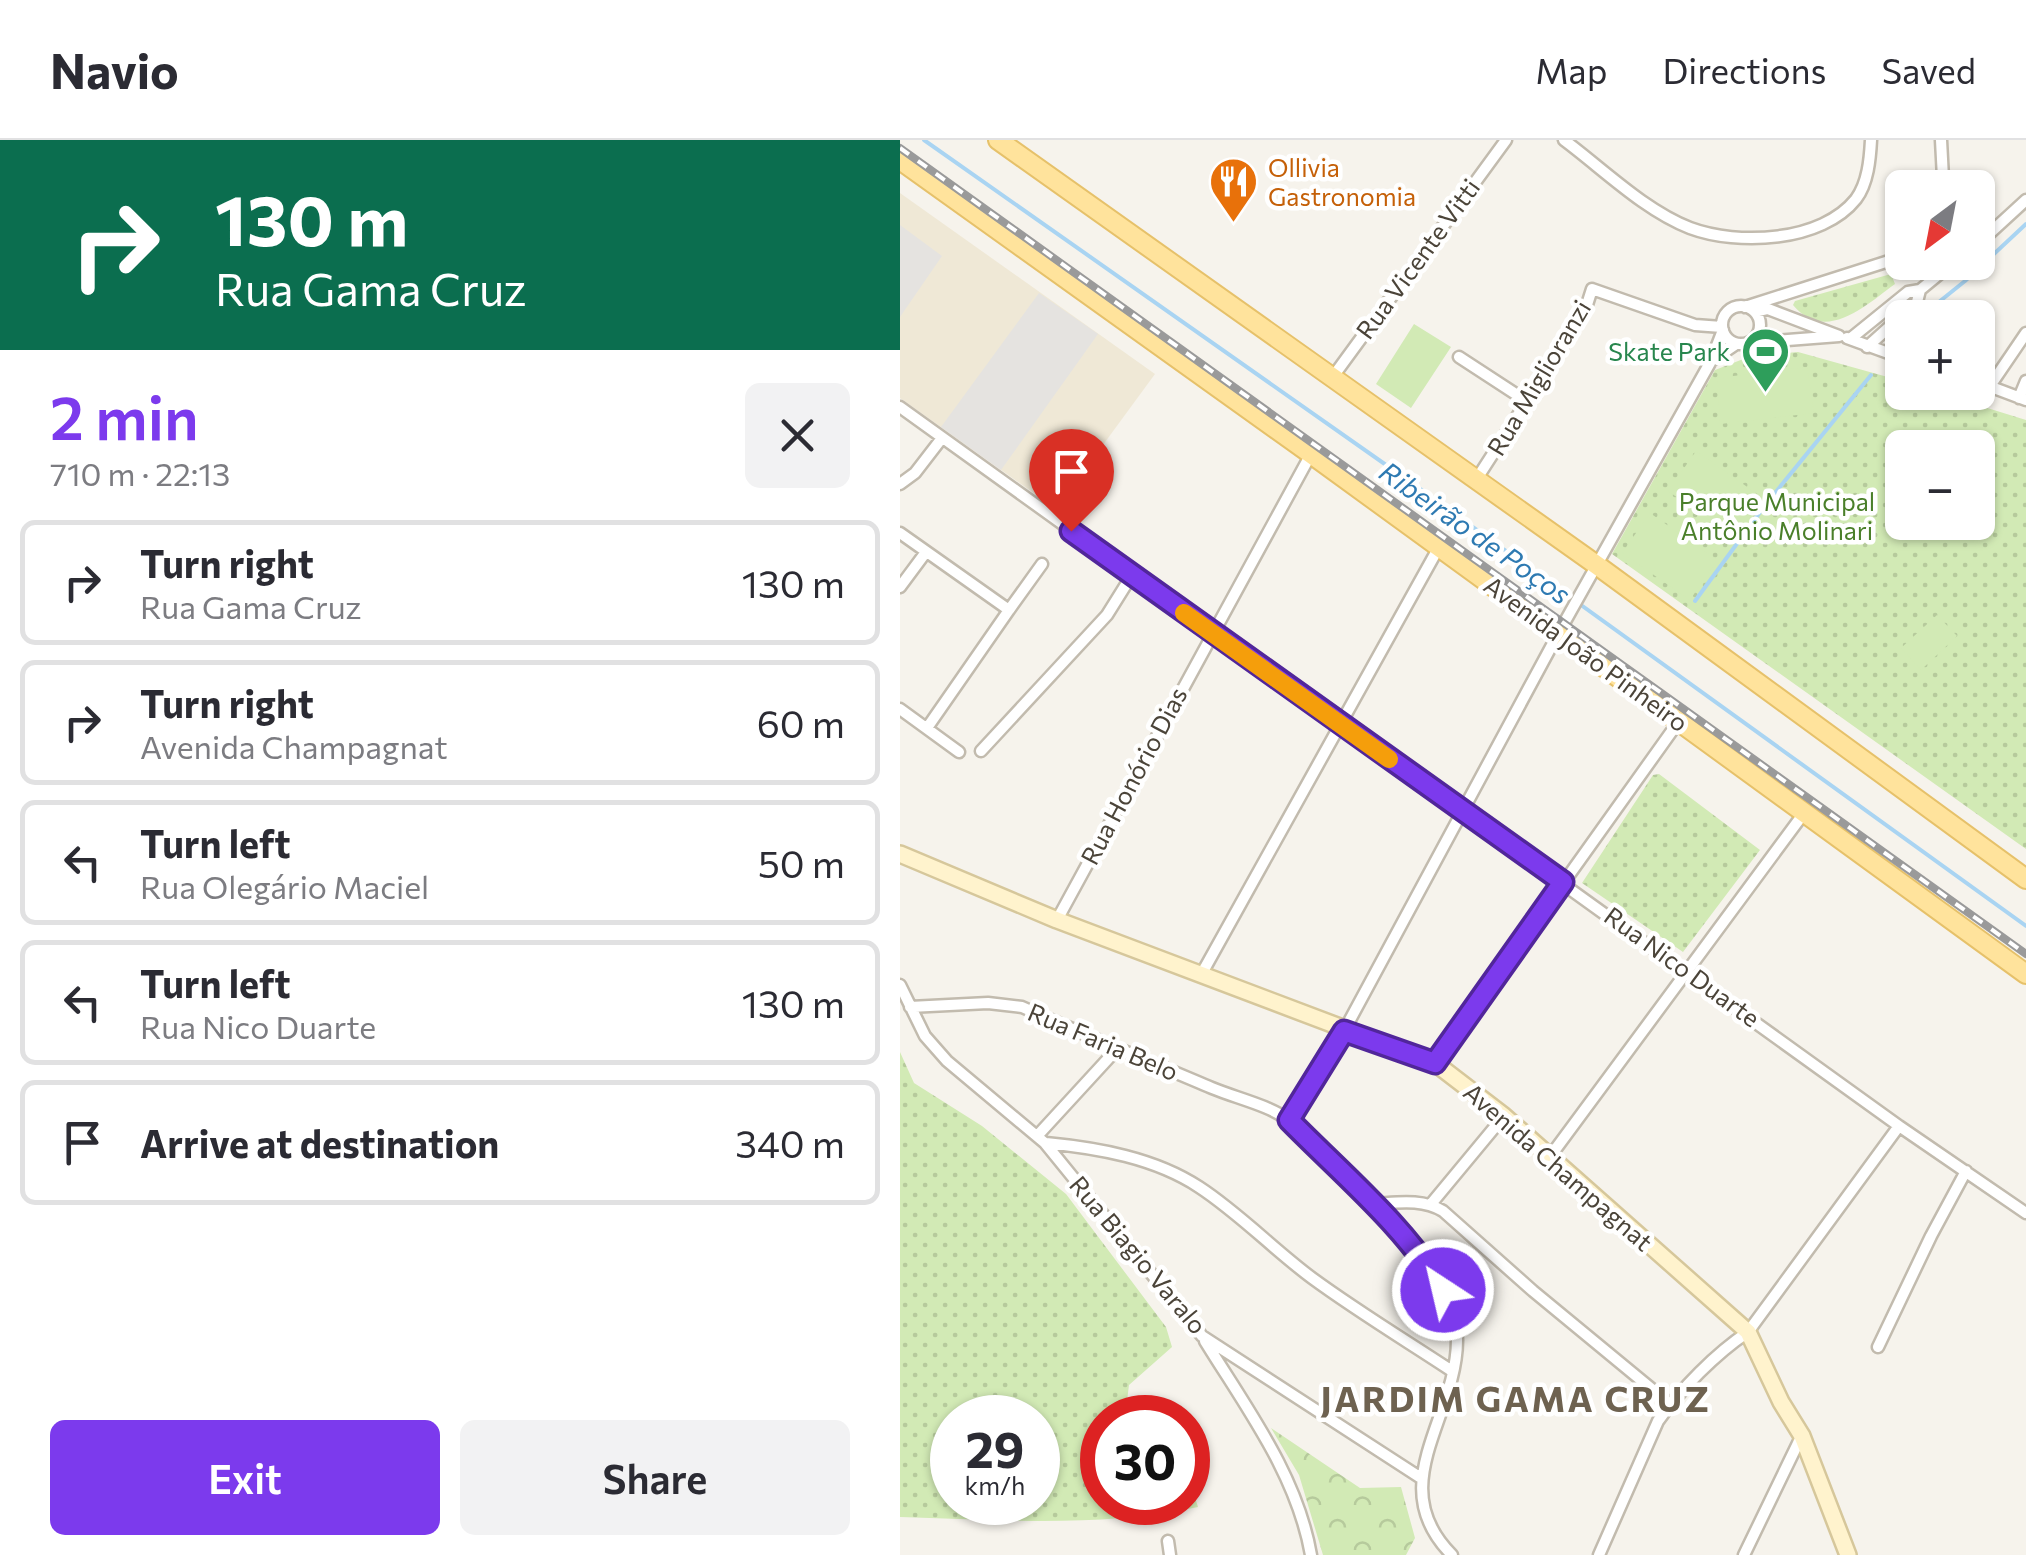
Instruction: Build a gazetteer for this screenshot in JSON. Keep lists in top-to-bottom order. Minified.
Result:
{"streets":{"main road":["Avenida João Pinheiro"],"street":["Rua Vicente Vitti","Rua Miglioranzi","Rua Honório Dias","Rua Nico Duarte","Rua Faria Belo","Avenida Champagnat","Rua Biagio Varalo"]},"crossings":[["Avenida João Pinheiro","Rua Honório Dias"],["Rua Honório Dias","Rua Nico Duarte"],["Rua Honório Dias","Avenida Champagnat"],["Rua Faria Belo","Rua Biagio Varalo"]],"districts":["JARDIM GAMA CRUZ"],"water":["Ribeirão de Poços"],"parks":["Parque Municipal Antônio Molinari"],"places":{"restaurant":["Ollivia Gastronomia"],"sports":["Skate Park"]},"north":"bottom left","page":{"header":"Navio","nav":["Map","Directions","Saved"],"turn":["130 m","Rua Gama Cruz"],"map_buttons":["+","−"],"heading":["2 min","710 m · 22:13"],"list":[{"name":"Turn right","note":"Rua Gama Cruz","value":"130 m"},{"name":"Turn right","note":"Avenida Champagnat","value":"60 m"},{"name":"Turn left","note":"Rua Olegário Maciel","value":"50 m"},{"name":"Turn left","note":"Rua Nico Duarte","value":"130 m"},{"name":"Arrive at destination","value":"340 m"}],"speed":"29 km/h","limit":"30","buttons":["Exit","Share"]}}
